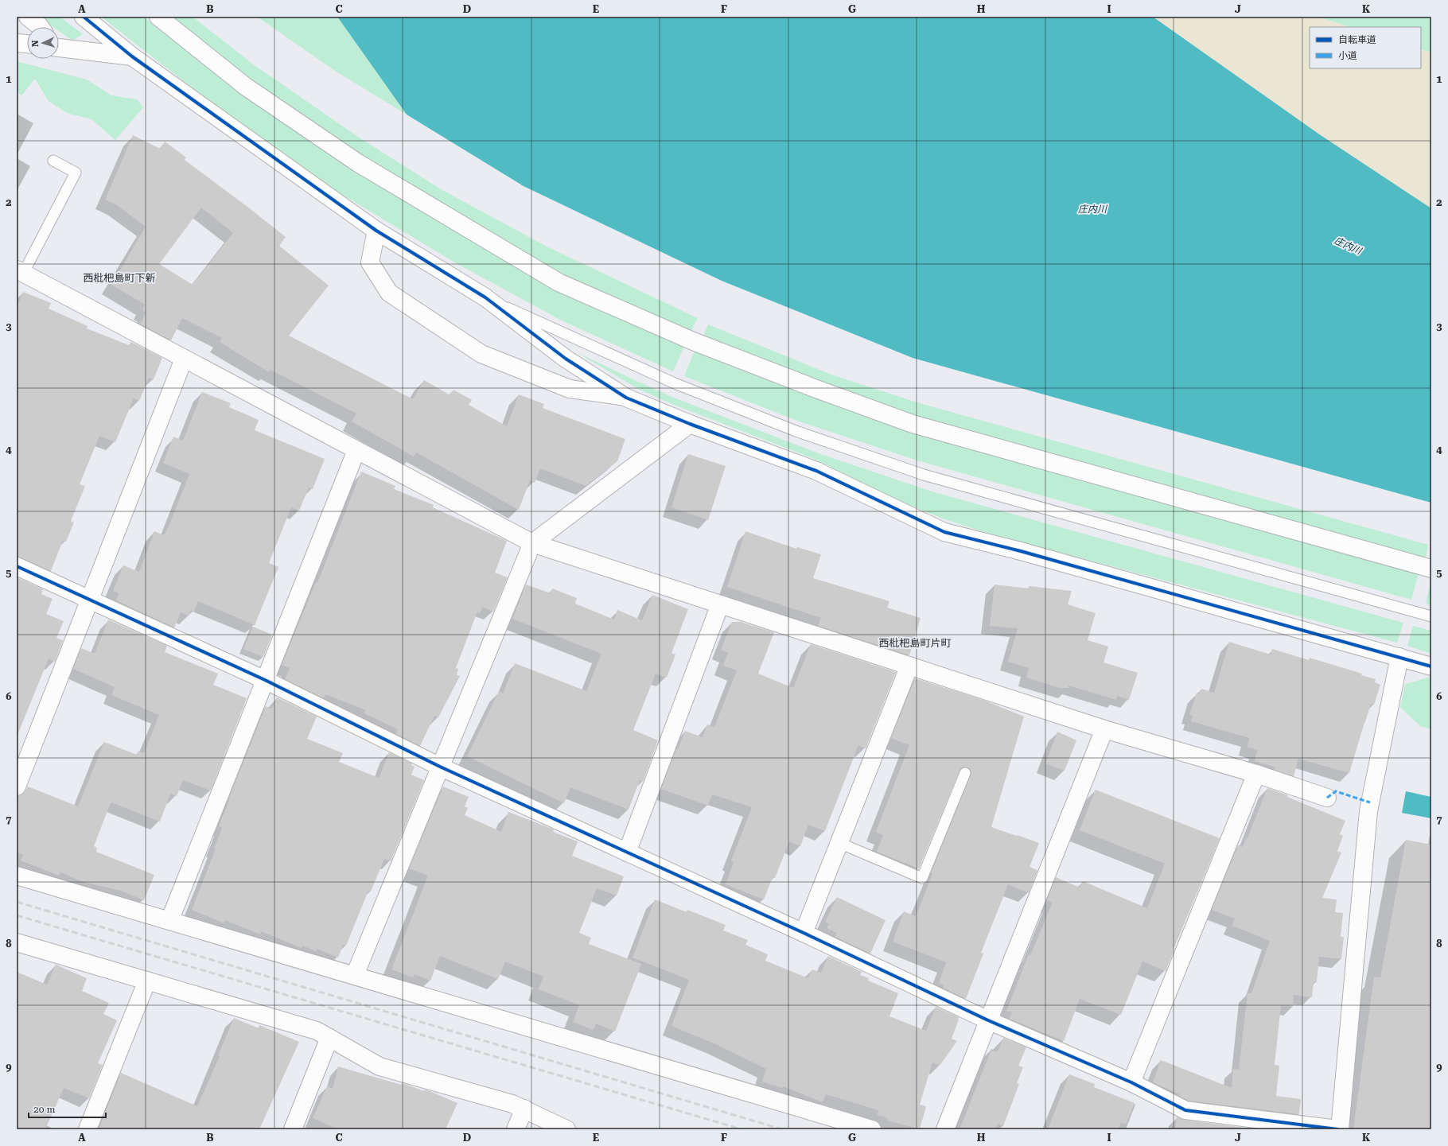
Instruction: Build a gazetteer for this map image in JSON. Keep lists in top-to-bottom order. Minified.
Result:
{"districts":["西枇杷島町下新","西枇杷島町片町"],"water":["庄内川"],"legend":["自転車道","小道"],"scale_bar":"20 m","north":"left","grid":{"columns":["A","B","C","D","E","F","G","H","I","J","K"],"rows":["1","2","3","4","5","6","7","8","9"]}}
